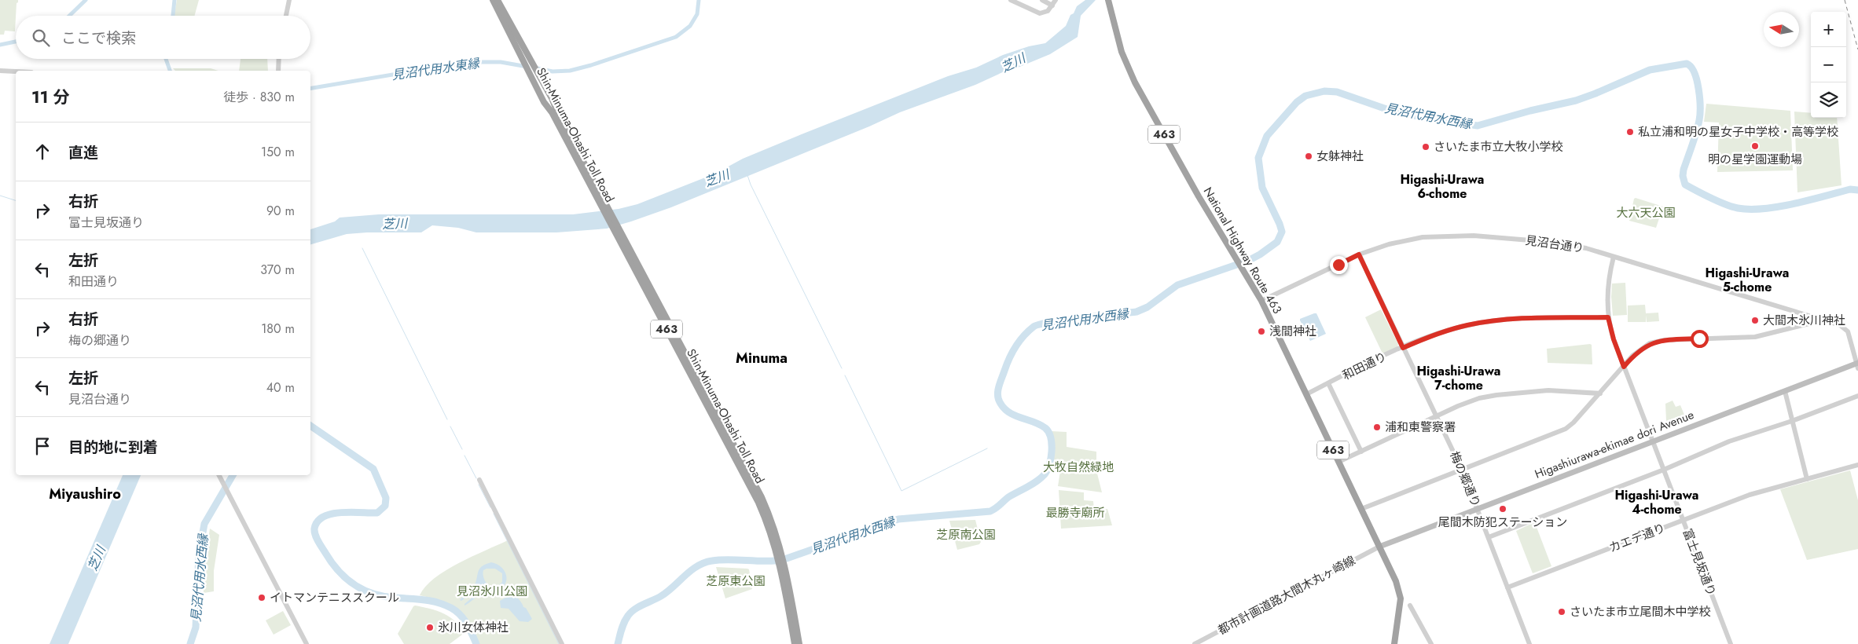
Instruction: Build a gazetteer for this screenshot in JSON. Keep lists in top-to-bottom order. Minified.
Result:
{"streets":{"highway":["463","Shin-Minuma-Ohashi Toll Road","National Highway Route 463"],"main road":["Higashiurawa-ekimae dori Avenue"],"street":["見沼台通り","和田通り","梅の郷通り","カエデ通り","富士見坂通り","都市計画道路大間木丸ヶ崎線"]},"crossings":[["463","Shin-Minuma-Ohashi Toll Road"],["見沼台通り","National Highway Route 463"],["見沼台通り","Higashiurawa-ekimae dori Avenue"],["見沼台通り","梅の郷通り"],["見沼台通り","富士見坂通り"],["National Highway Route 463","和田通り"],["National Highway Route 463","Higashiurawa-ekimae dori Avenue"],["National Highway Route 463","都市計画道路大間木丸ヶ崎線"],["和田通り","梅の郷通り"],["和田通り","富士見坂通り"],["Higashiurawa-ekimae dori Avenue","梅の郷通り"],["Higashiurawa-ekimae dori Avenue","富士見坂通り"],["Higashiurawa-ekimae dori Avenue","都市計画道路大間木丸ヶ崎線"],["梅の郷通り","カエデ通り"],["カエデ通り","富士見坂通り"]],"districts":["Higashi-Urawa 6-chome","Higashi-Urawa 5-chome","Minuma","Higashi-Urawa 7-chome","Miyaushiro","Higashi-Urawa 4-chome"],"water":["芝川","見沼代用水東縁","見沼代用水西縁"],"parks":["大六天公園","大牧自然緑地","最勝寺廟所","芝原南公園","芝原東公園","見沼氷川公園"],"places":["私立浦和明の星女子中学校・高等学校","明の星学園運動場","さいたま市立大牧小学校","女躰神社","大間木氷川神社","浅間神社","浦和東警察署","尾間木防犯ステーション","イトマンテニススクール","さいたま市立尾間木中学校","氷川女体神社"],"north":"left","page":{"map_buttons":["+","−"],"search":"ここで検索","heading":["11 分","徒歩 · 830 m"],"list":[["直進","150 m"],["右折","富士見坂通り","90 m"],["左折","和田通り","370 m"],["右折","梅の郷通り","180 m"],["左折","見沼台通り","40 m"],"目的地に到着"]}}
